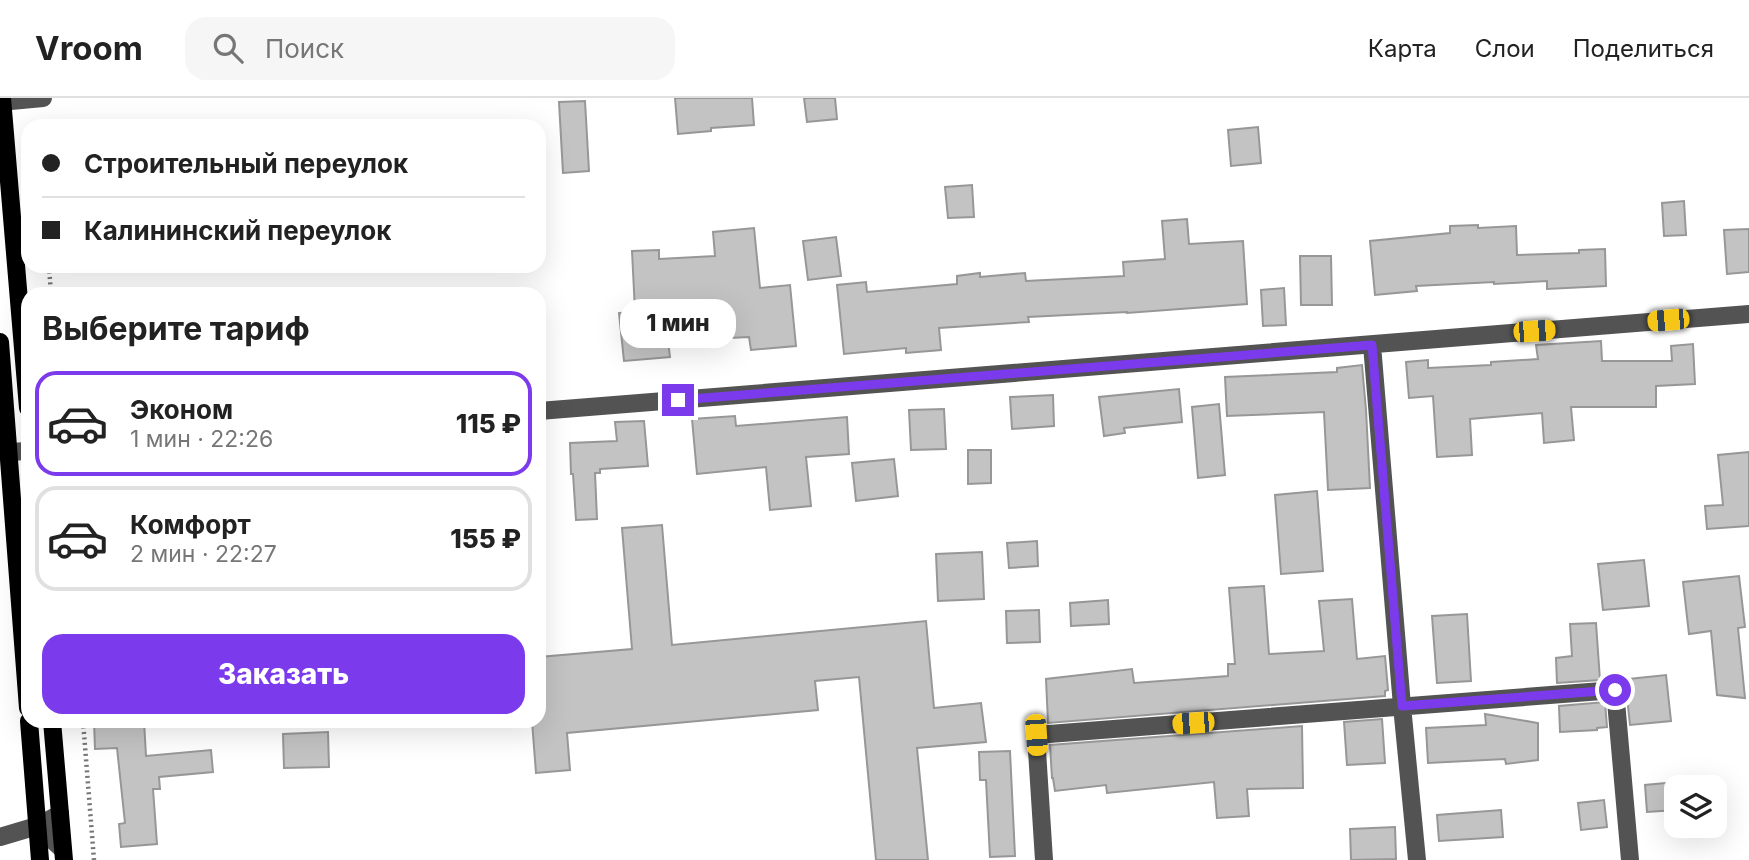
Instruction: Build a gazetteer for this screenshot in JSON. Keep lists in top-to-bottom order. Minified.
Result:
{"page":{"header":"Vroom","search":"Поиск","nav":["Карта","Слои","Поделиться"],"banner":["Строительный переулок","Калининский переулок"],"heading":"Выберите тариф","bubble":"1 мин","list":[{"name":"Эконом","note":"1 мин · 22:26","value":"115 ₽"},{"name":"Комфорт","note":"2 мин · 22:27","value":"155 ₽"}],"buttons":"Заказать"}}
